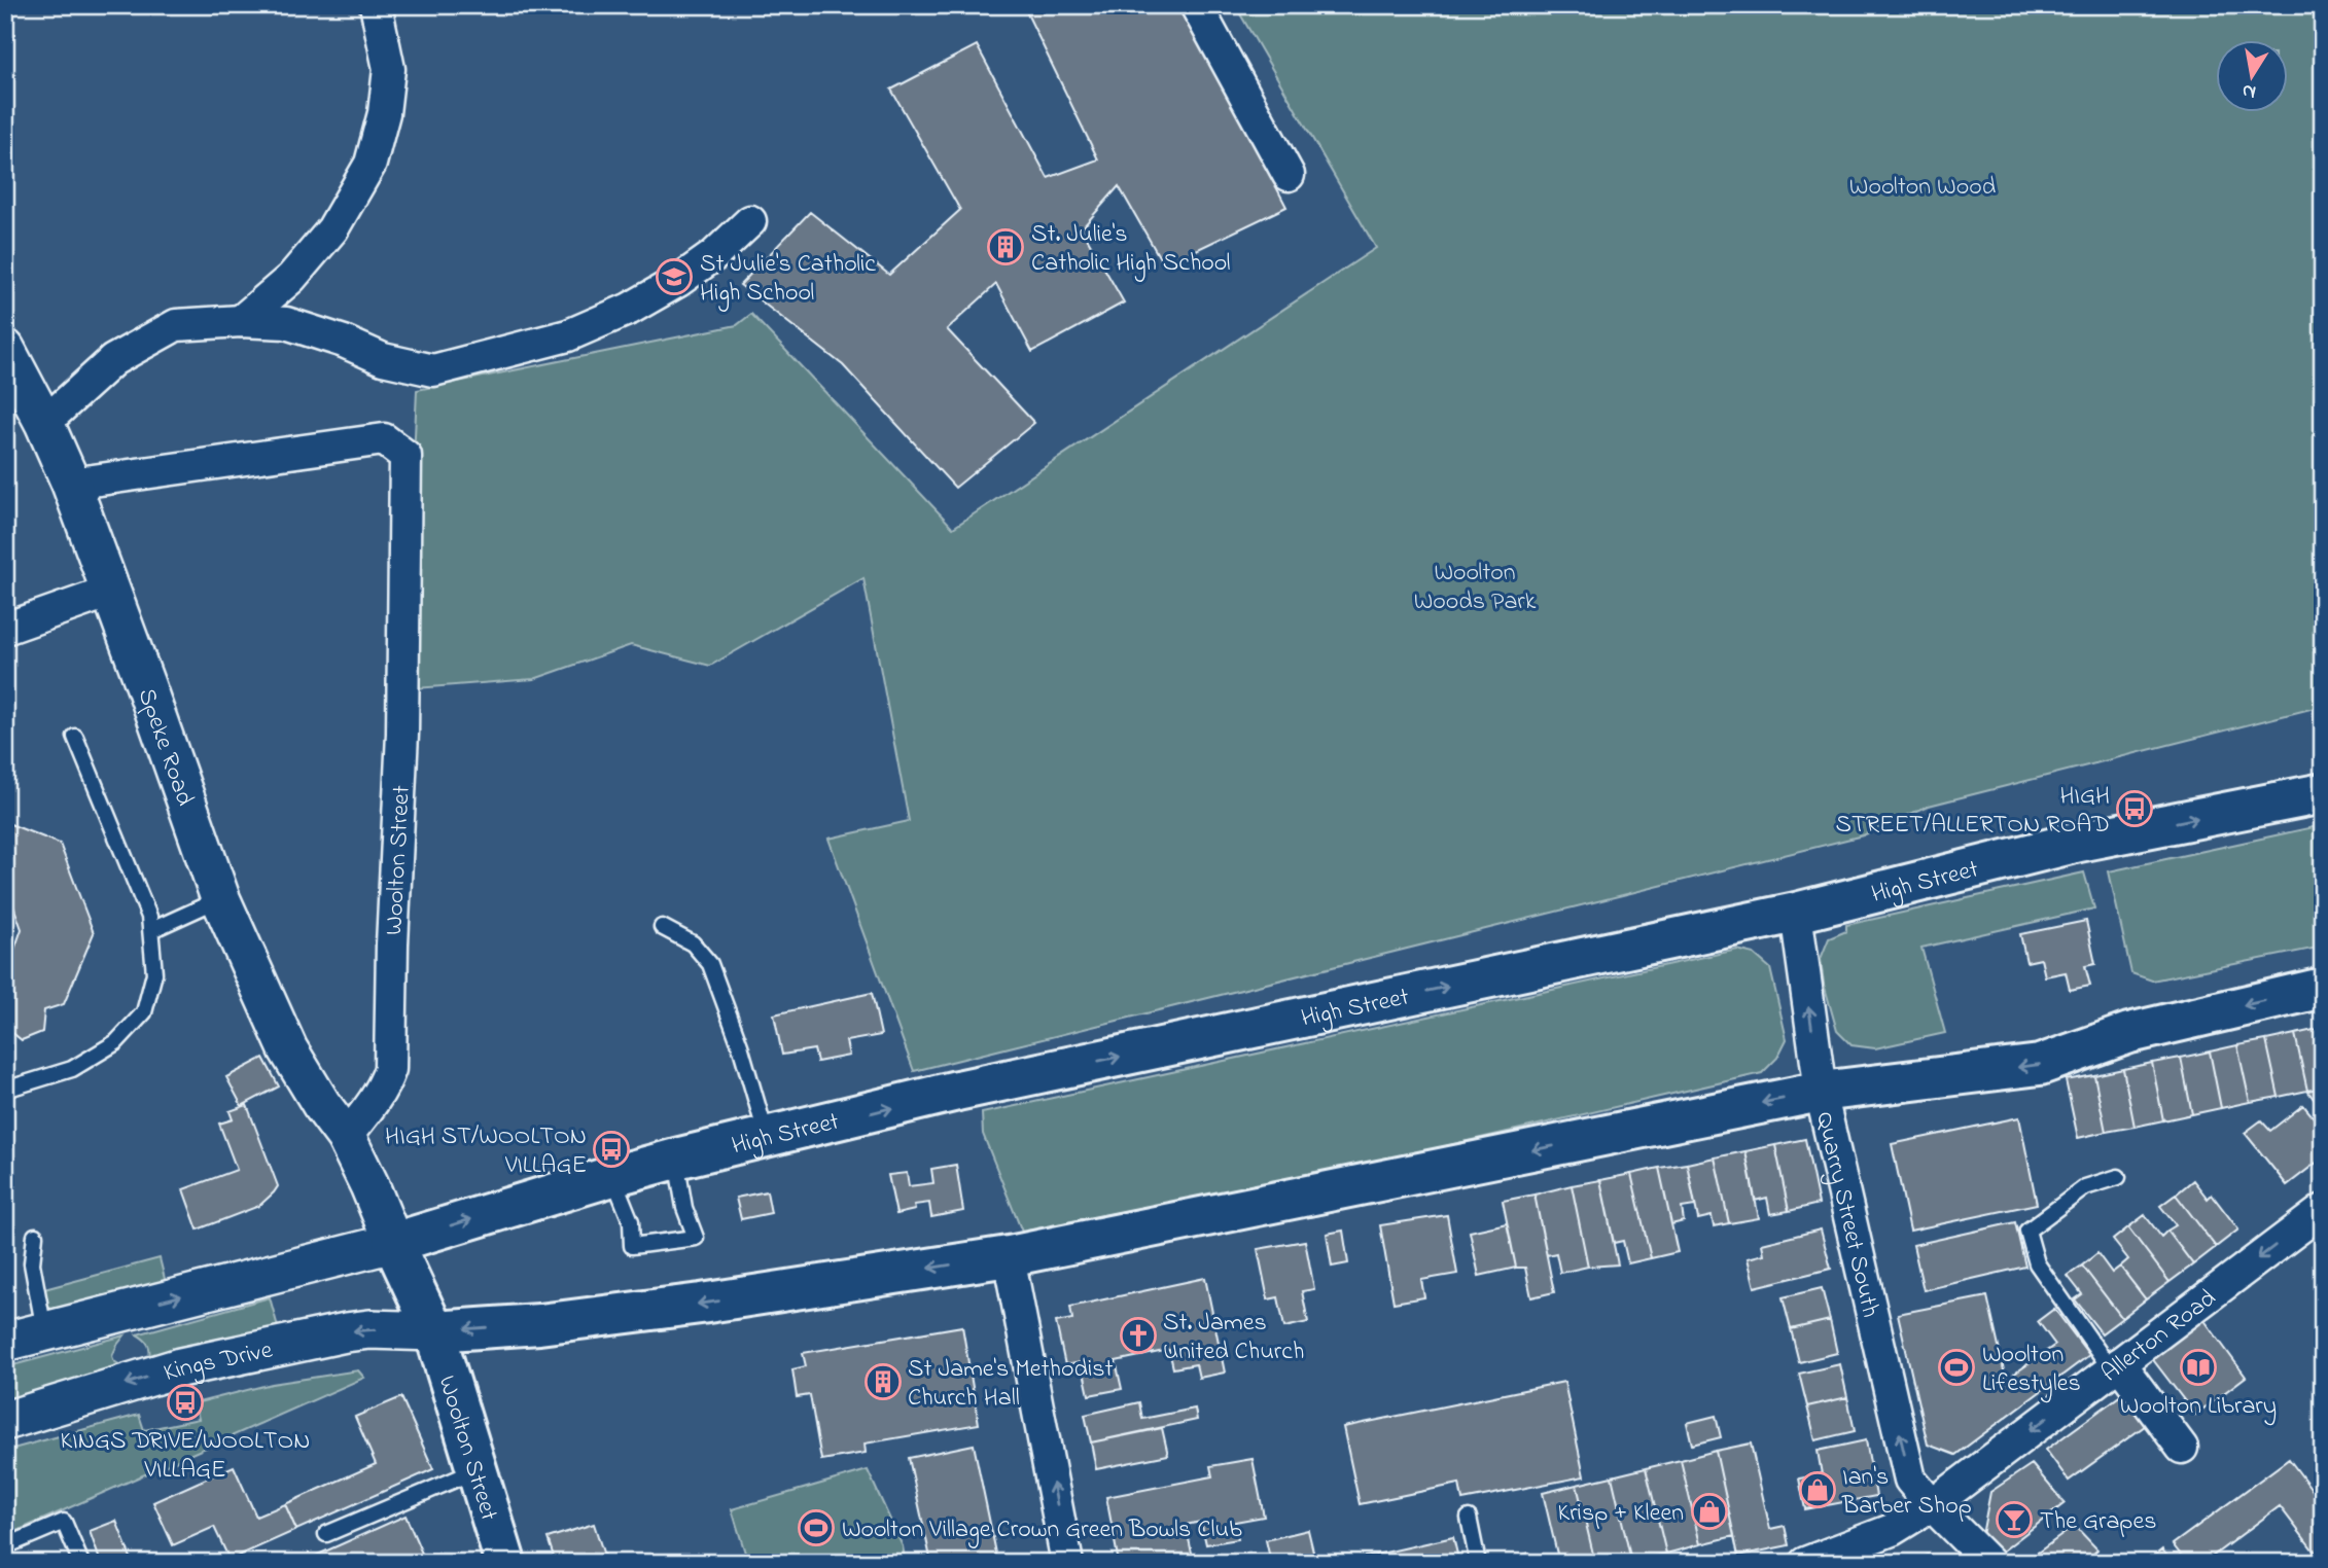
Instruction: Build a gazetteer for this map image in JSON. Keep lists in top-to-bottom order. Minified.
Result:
{"streets":{"main road":["Woolton Street","High Street"],"street":["Speke Road","Quarry Street South","Allerton Road","Kings Drive"]},"crossings":[["Speke Road","Woolton Street"],["Woolton Street","High Street"],["Woolton Street","Kings Drive"],["High Street","Quarry Street South"],["Quarry Street South","Allerton Road"]],"one_way":["Quarry Street South","Allerton Road"],"parks":["Woolton Wood","Woolton Woods Park"],"places":{"building":["St. Julie's Catholic High School","St Jame's Methodist Church Hall"],"school or university":["St Julie's Catholic High School"],"bus stop":["HIGH STREET/ALLERTON ROAD","HIGH ST/WOOLTON VILLAGE","KINGS DRIVE/WOOLTON VILLAGE"],"church":["St. James United Church"],"sports":["Woolton Lifestyles","Woolton Village Crown Green Bowls Club"],"library":["Woolton Library"],"shop":["Ian's Barber Shop","Krisp + Kleen"],"bar":["The Grapes"]},"north":"bottom"}
